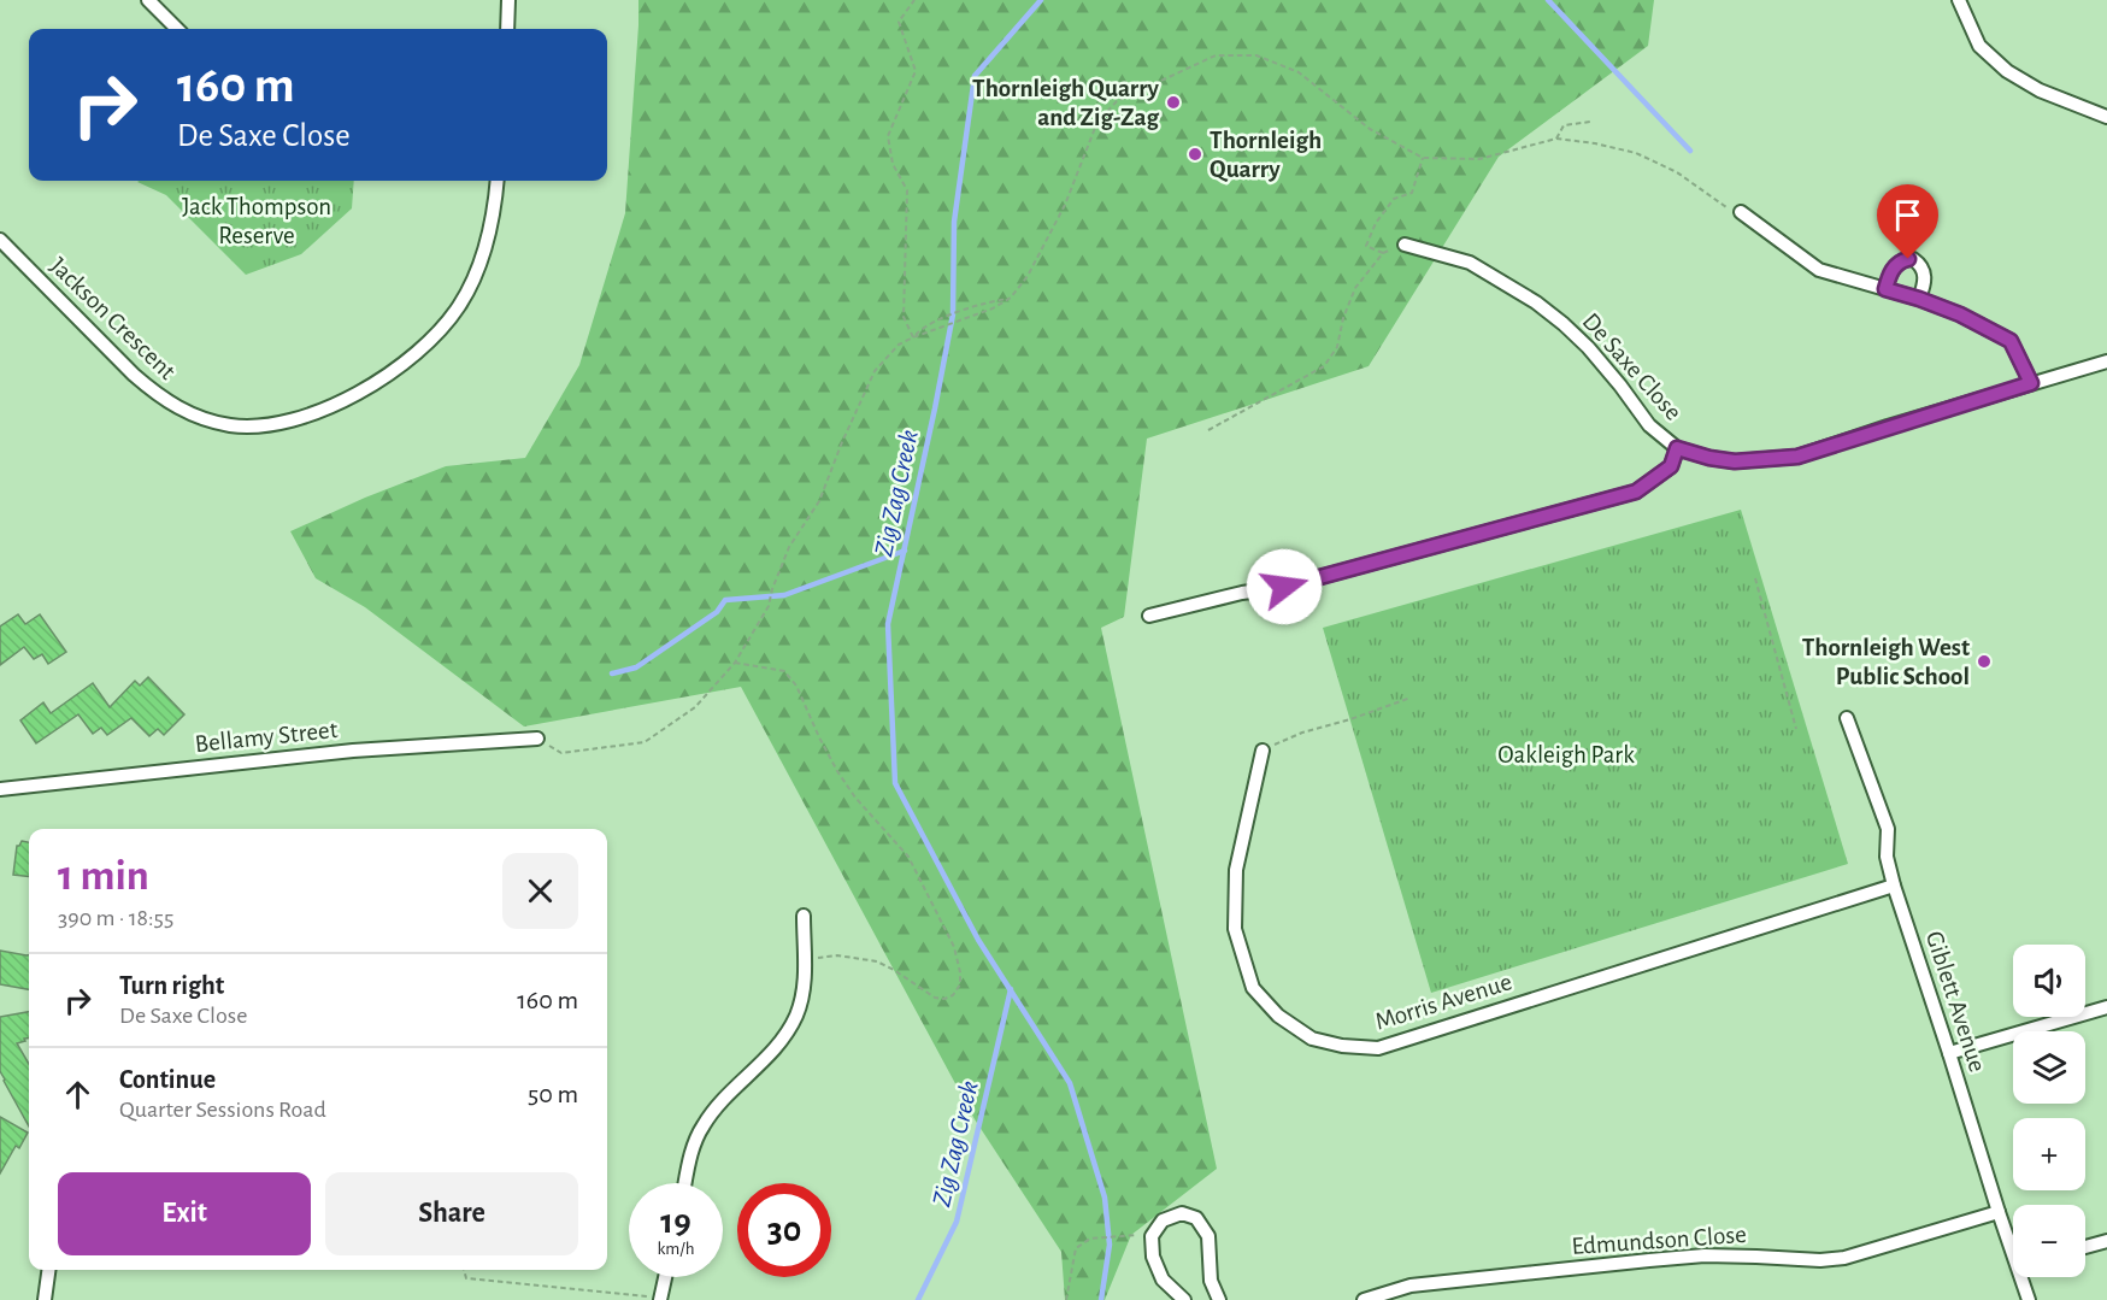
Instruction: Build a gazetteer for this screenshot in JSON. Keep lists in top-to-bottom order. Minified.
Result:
{"streets":{"street":["Jackson Crescent","De Saxe Close","Bellamy Street","Morris Avenue","Giblett Avenue","Edmundson Close"]},"crossings":[["Morris Avenue","Giblett Avenue"],["Giblett Avenue","Edmundson Close"]],"water":["Zig Zag Creek"],"parks":["Jack Thompson Reserve","Oakleigh Park"],"places":["Thornleigh Quarry and Zig-Zag","Thornleigh Quarry","Thornleigh West Public School"],"page":{"turn":["160 m","De Saxe Close"],"heading":["1 min","390 m · 18:55"],"map_buttons":["+","−"],"list":[{"name":"Turn right","note":"De Saxe Close","value":"160 m"},{"name":"Continue","note":"Quarter Sessions Road","value":"50 m"}],"buttons":["Exit","Share"],"speed":"19 km/h","limit":"30"}}
